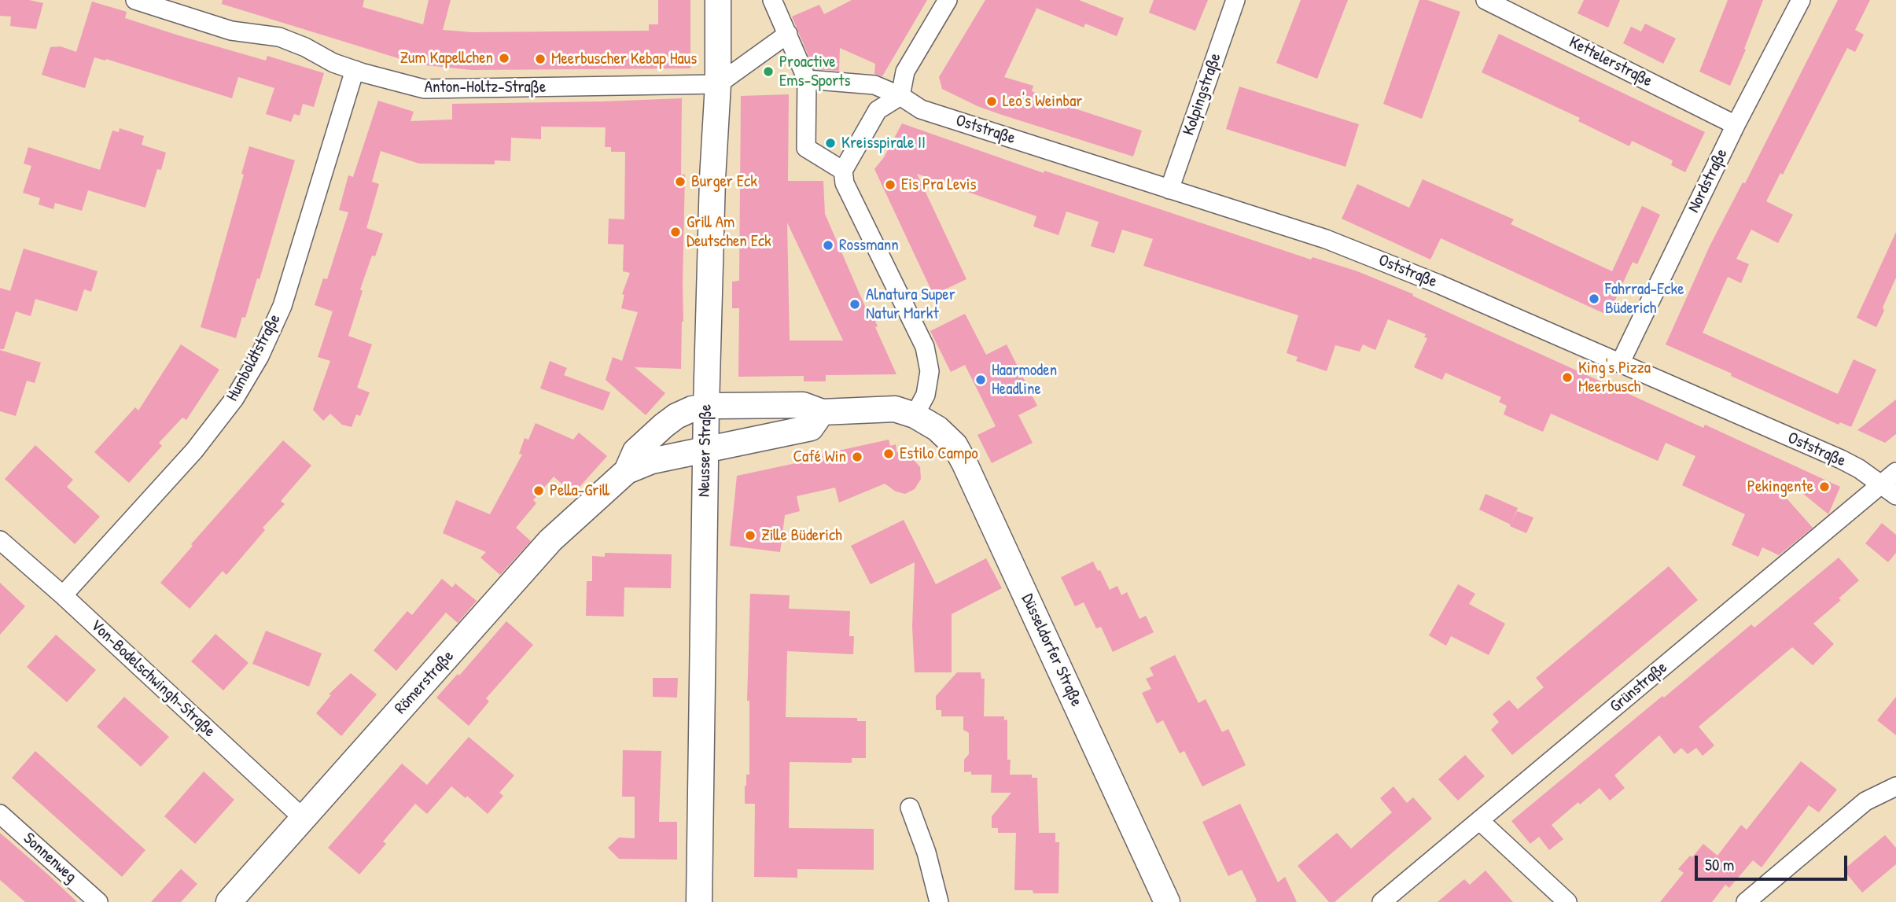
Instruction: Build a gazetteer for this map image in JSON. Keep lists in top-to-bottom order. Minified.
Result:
{"streets":{"main road":["Neusser Straße","Düsseldorfer Straße","Römerstraße"],"street":["Kettelerstraße","Anton-Holtz-Straße","Kolpingstraße","Oststraße","Nordstraße","Humboldtstraße","Von-Bodelschwingh-Straße","Grünstraße","Sonnenweg"]},"crossings":[["Kettelerstraße","Nordstraße"],["Anton-Holtz-Straße","Humboldtstraße"],["Anton-Holtz-Straße","Neusser Straße"],["Kolpingstraße","Oststraße"],["Oststraße","Nordstraße"],["Oststraße","Grünstraße"],["Humboldtstraße","Von-Bodelschwingh-Straße"],["Neusser Straße","Düsseldorfer Straße"],["Neusser Straße","Römerstraße"],["Düsseldorfer Straße","Römerstraße"],["Von-Bodelschwingh-Straße","Römerstraße"]],"places":["Zum Kapellchen","Meerbuscher Kebap Haus","Proactive Ems-Sports","Leo's Weinbar","Kreisspirale II","Burger Eck","Eis Pra Levis","Grill Am Deutschen Eck","Rossmann","Fahrrad-Ecke Büderich","Alnatura Super Natur Markt","King's Pizza Meerbusch","Haarmoden Headline","Estilo Campo","Café Win","Pekingente","Pella-Grill","Zille Büderich"],"scale_bar":"50 m"}
